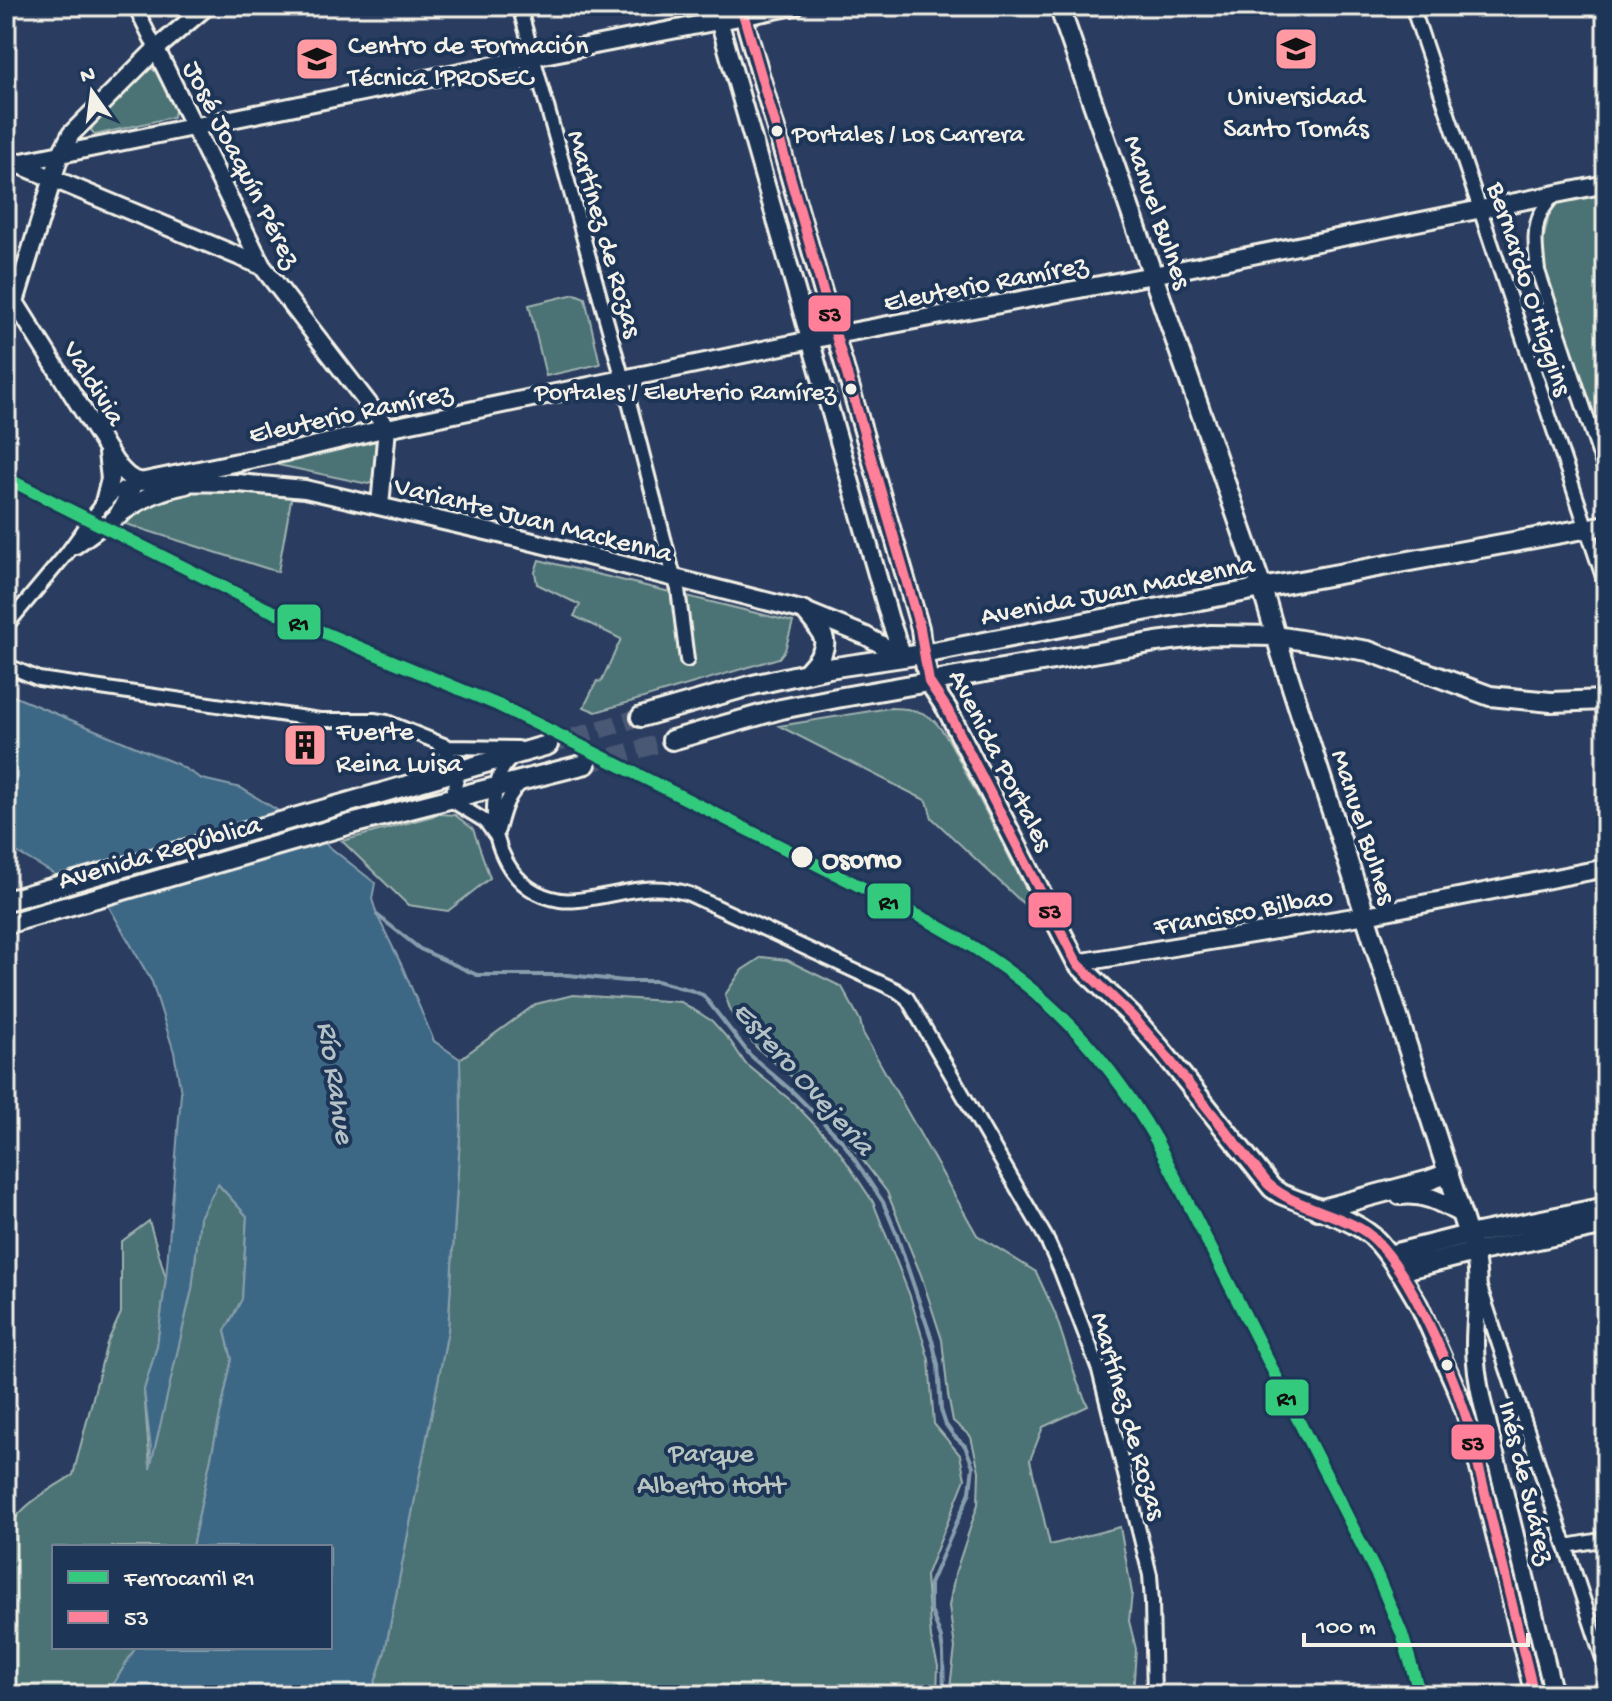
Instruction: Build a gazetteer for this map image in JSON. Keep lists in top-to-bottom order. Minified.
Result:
{"streets":{"main road":["José Joaquín Pérez","Manuel Bulnes","Eleuterio Ramírez","Valdivia","Variante Juan Mackenna","Avenida Juan Mackenna","Avenida Portales","Avenida República","Francisco Bilbao","Inés de Suárez"],"street":["Martínez de Rozas","Bernardo O'Higgins"]},"crossings":[["José Joaquín Pérez","Eleuterio Ramírez"],["Manuel Bulnes","Eleuterio Ramírez"],["Manuel Bulnes","Avenida Juan Mackenna"],["Manuel Bulnes","Francisco Bilbao"],["Manuel Bulnes","Inés de Suárez"],["Martínez de Rozas","Eleuterio Ramírez"],["Martínez de Rozas","Variante Juan Mackenna"],["Eleuterio Ramírez","Bernardo O'Higgins"],["Eleuterio Ramírez","Valdivia"],["Eleuterio Ramírez","Variante Juan Mackenna"],["Eleuterio Ramírez","Avenida Portales"],["Bernardo O'Higgins","Avenida Juan Mackenna"],["Valdivia","Variante Juan Mackenna"],["Variante Juan Mackenna","Avenida Juan Mackenna"],["Avenida Juan Mackenna","Avenida Portales"],["Avenida Portales","Francisco Bilbao"],["Avenida Portales","Inés de Suárez"]],"water":["Estero Ovejeria","Río Rahue"],"parks":["Parque Alberto Hott"],"places":{"school or university":["Universidad Santo Tomás","Centro de Formación Técnica IPROSEC"],"other":["Portales / Los Carrera","Portales / Eleuterio Ramírez","Osorno"],"building":["Fuerte Reina Luisa"]},"lines":["transit line 53","rail line R1"],"legend":["Ferrocarril R1","53"],"scale_bar":"100 m","north":"top"}
